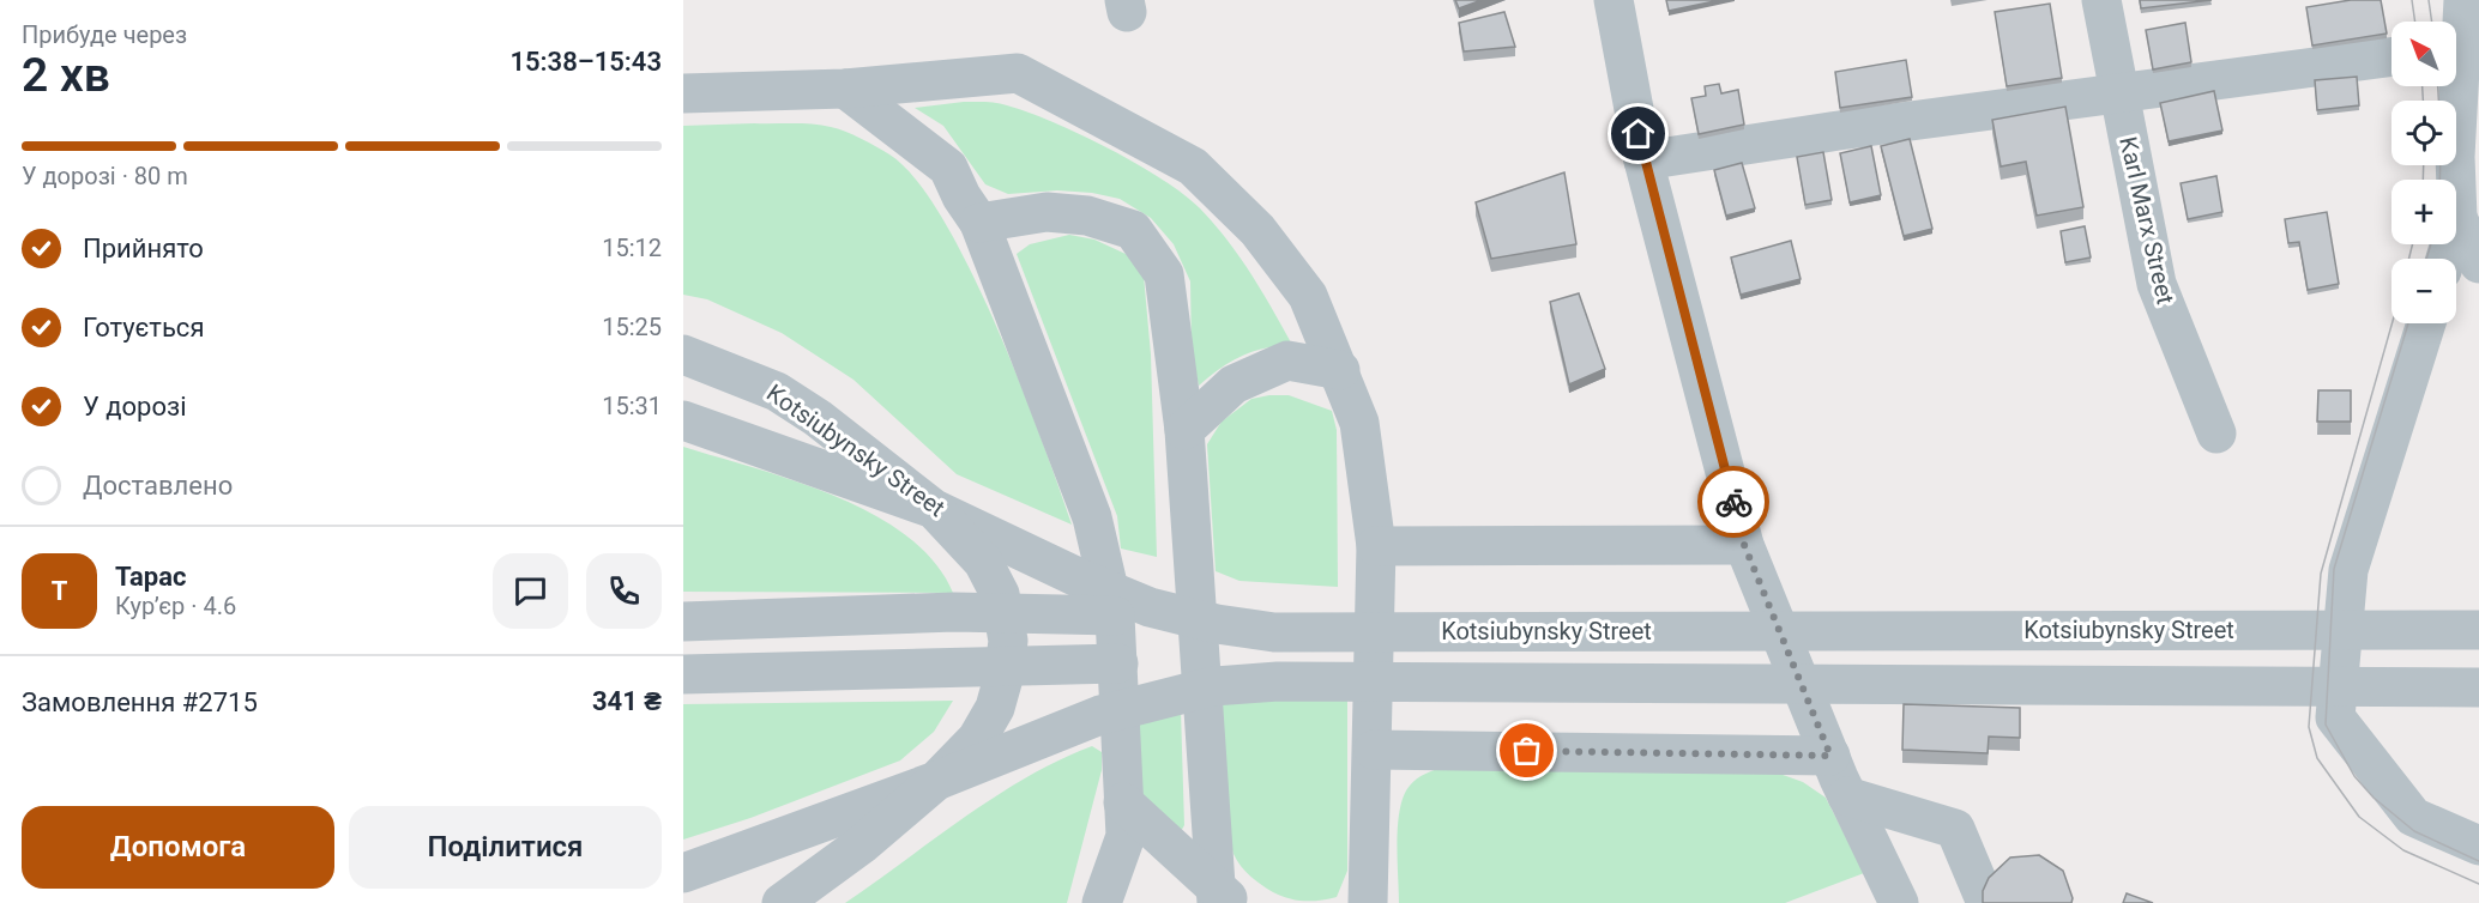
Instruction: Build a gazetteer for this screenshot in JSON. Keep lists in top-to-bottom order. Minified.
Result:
{"streets":{"street":["Karl Marx Street","Kotsiubynsky Street"]},"north":"top left","page":{"heading":["2 хв","Прибуде через","15:38–15:43"],"panel":["Тарас","Кур’єр · 4.6","Замовлення #2715","341 ₴"],"map_buttons":["+","−"],"bar":"У дорозі · 80 m","list":[["Прийнято","15:12"],["Готується","15:25"],["У дорозі","15:31"],"Доставлено"],"round":"Т","buttons":["Допомога","Поділитися"]}}
